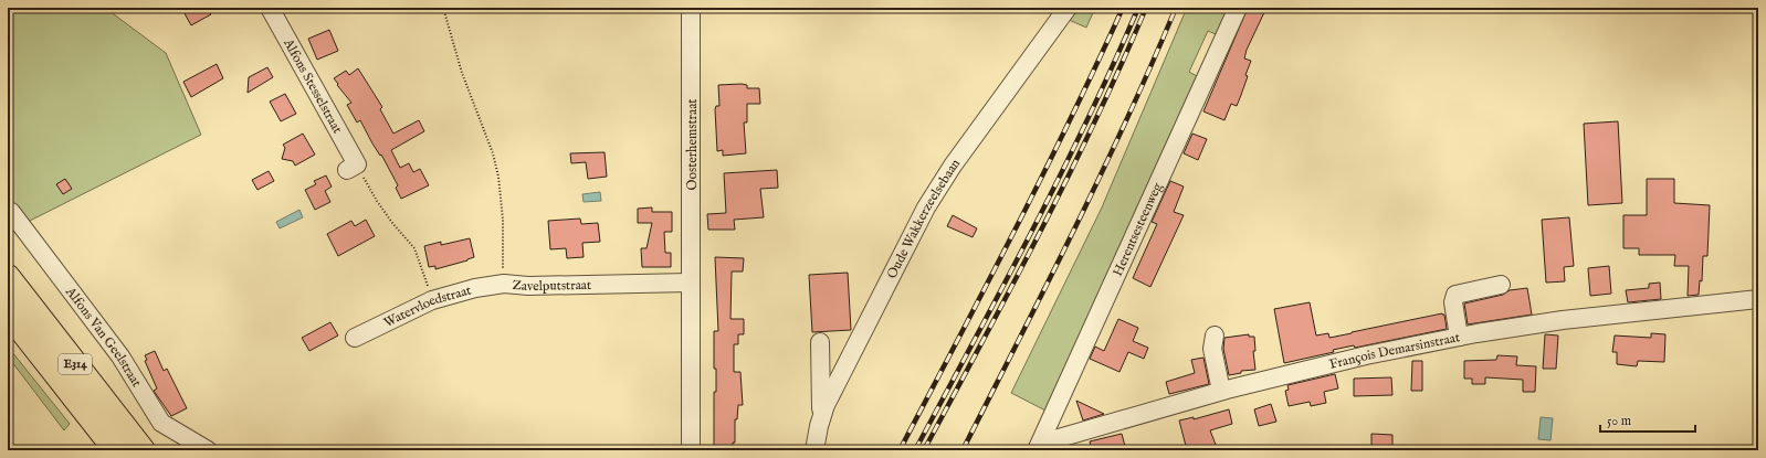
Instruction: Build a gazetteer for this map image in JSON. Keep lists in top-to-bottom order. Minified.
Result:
{"streets":{"highway":["E314"],"street":["Alfons Stesselstraat","Oosterhemstraat","Oude Wakkerzeelsebaan","Herentsesteenweg","Zavelputstraat","Watervloedstraat","Alfons Van Geelstraat","François Demarsinstraat"]},"crossings":[["Oosterhemstraat","Zavelputstraat"],["Herentsesteenweg","François Demarsinstraat"],["Zavelputstraat","Watervloedstraat"]],"scale_bar":"50 m"}
